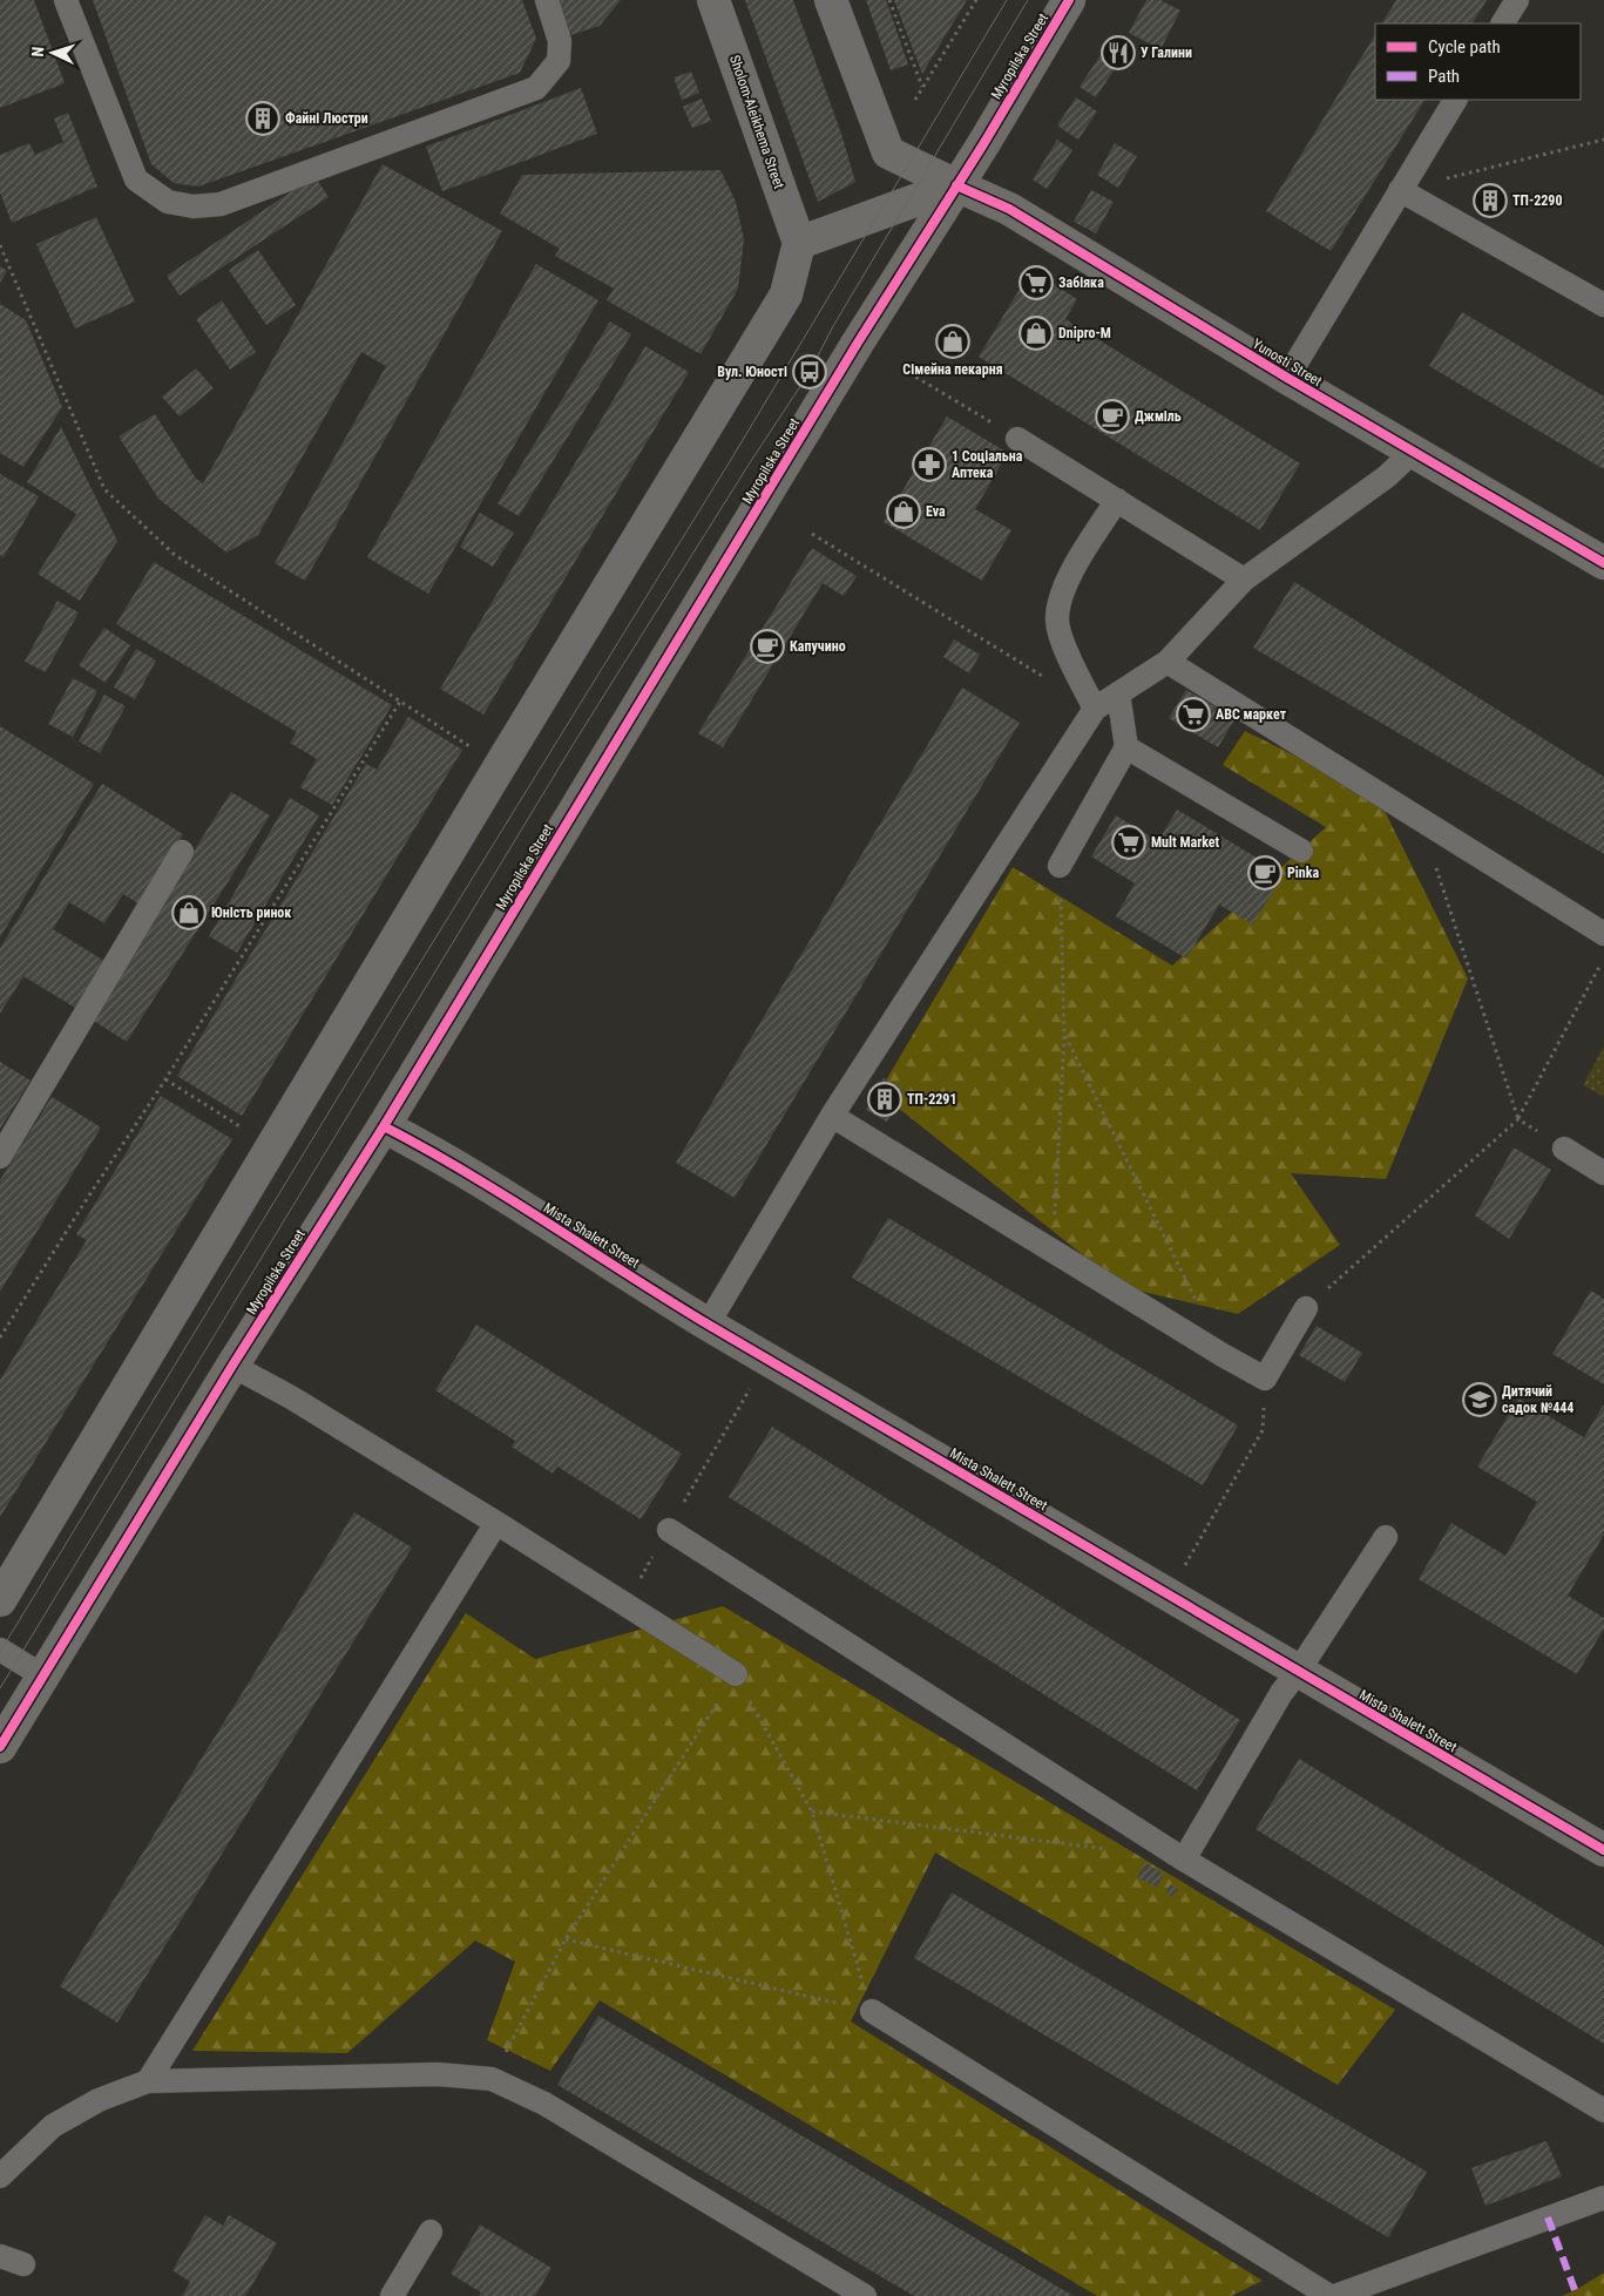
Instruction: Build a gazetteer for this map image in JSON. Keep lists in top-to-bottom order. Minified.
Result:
{"streets":{"street":["Myropilska Street","Sholom-Aleikhema Street","Yunosti Street","Mista Shalett Street"]},"crossings":[["Myropilska Street","Yunosti Street"],["Myropilska Street","Mista Shalett Street"]],"places":{"restaurant":["У Галини"],"building":["Файні Люстри","ТП-2290","ТП-2291"],"supermarket":["Забіяка","АВС маркет","Mult Market"],"shop":["Dnipro-M","Сімейна пекарня","Eva","Юність ринок"],"bus stop":["Вул. Юності"],"cafe":["Джміль","Капучино","Pinka"],"pharmacy":["1 Соціальна Аптека"],"school or university":["Дитячий садок №444"]},"legend":["Cycle path","Path"],"north":"left"}
